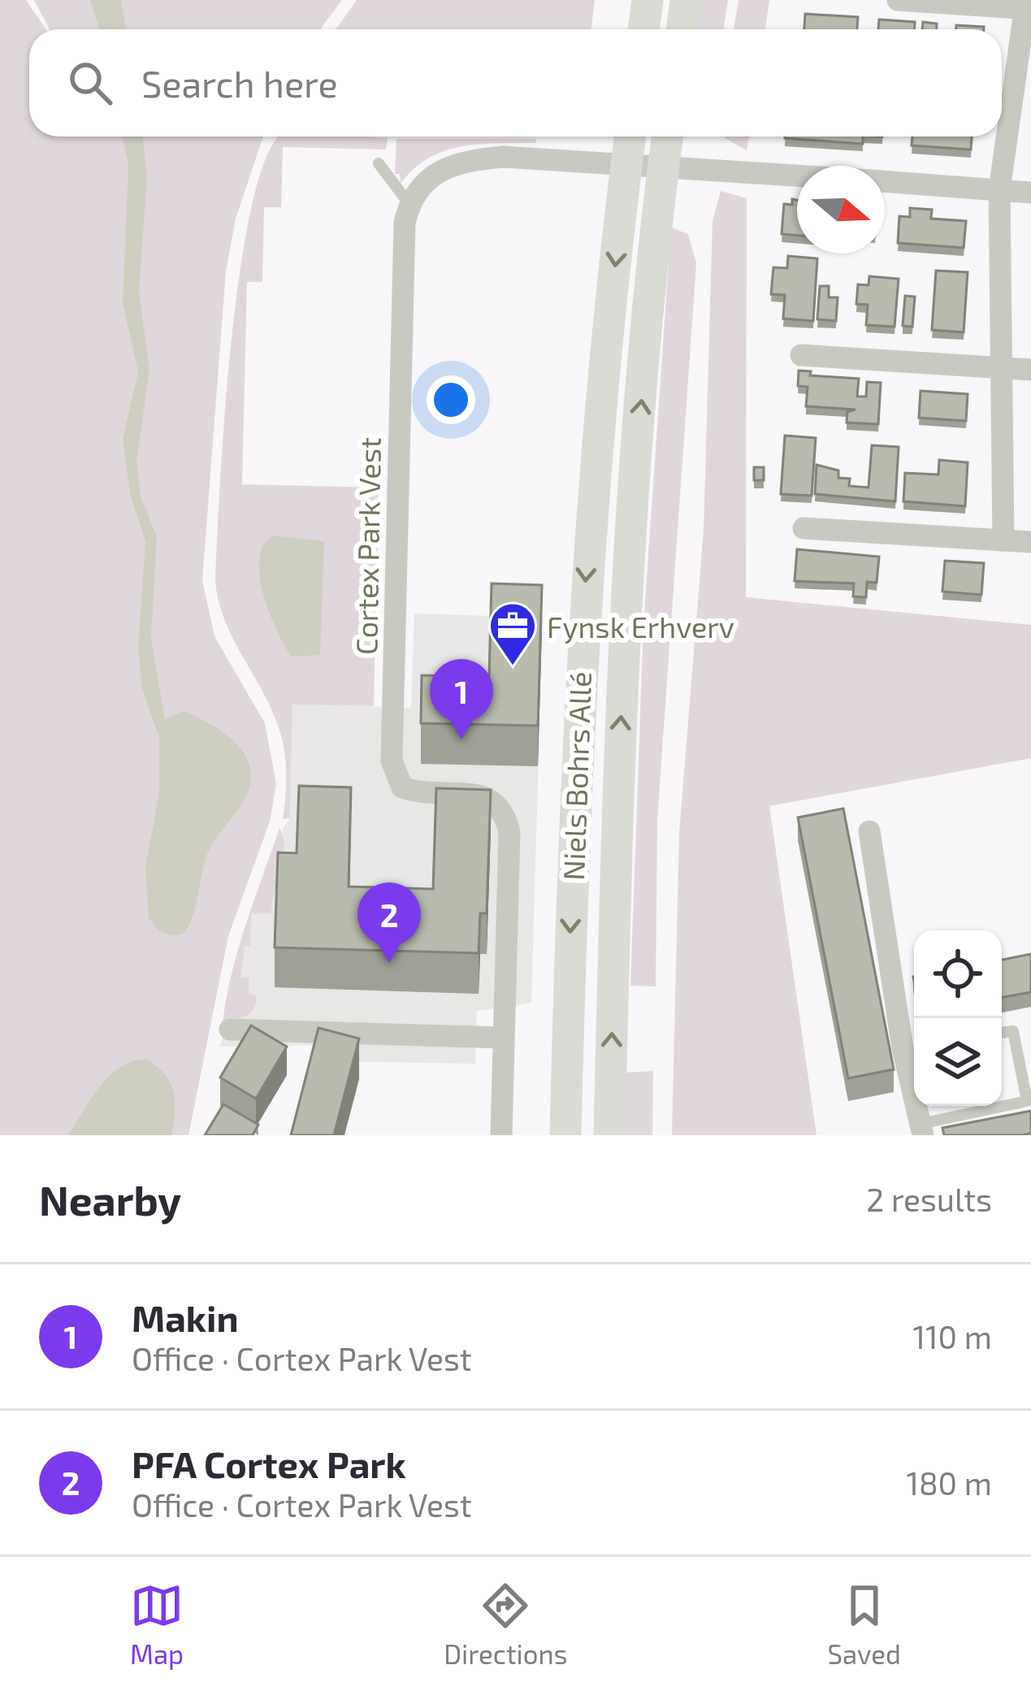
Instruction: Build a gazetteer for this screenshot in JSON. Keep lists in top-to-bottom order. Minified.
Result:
{"streets":{"street":["Cortex Park Vest","Niels Bohrs Allé"]},"places":{"office":["Fynsk Erhverv"]},"north":"right","page":{"search":"Search here","pins":["1","2"],"heading":["Nearby","2 results"],"list":[{"mark":"1","name":"Makin","note":"Office · Cortex Park Vest","value":"110 m"},{"mark":"2","name":"PFA Cortex Park","note":"Office · Cortex Park Vest","value":"180 m"}],"nav":["Map","Directions","Saved"]}}
